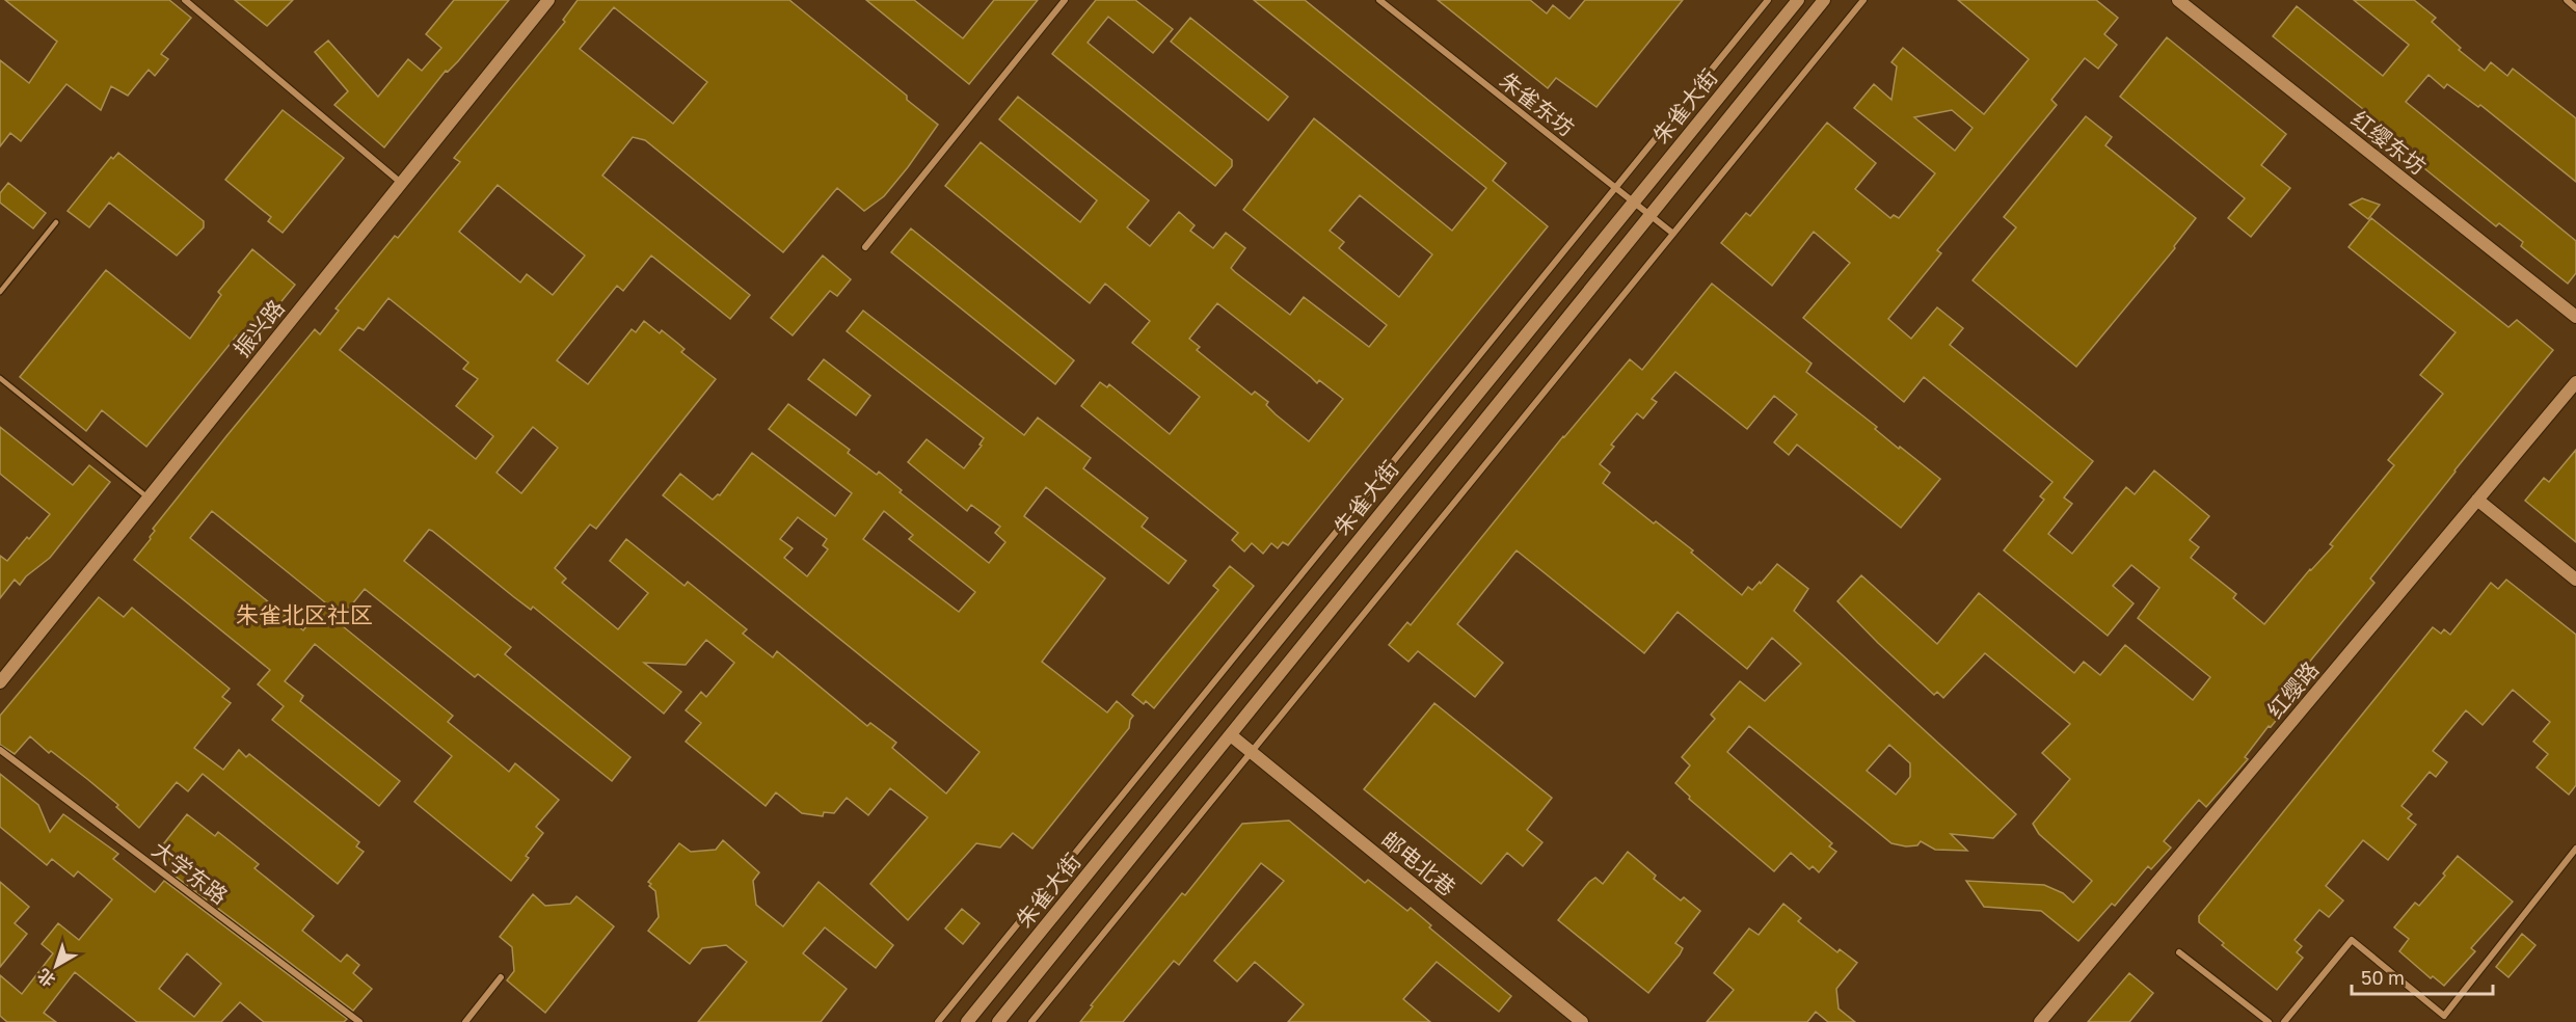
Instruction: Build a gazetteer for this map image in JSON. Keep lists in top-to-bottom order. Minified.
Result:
{"streets":{"street":["朱雀东坊","朱雀大街","红缨东坊","振兴路","红缨路","邮电北巷","大学东路"]},"crossings":[["朱雀东坊","朱雀大街"],["朱雀大街","邮电北巷"]],"districts":["朱雀北区社区"],"scale_bar":"50 m","north":"bottom left"}
